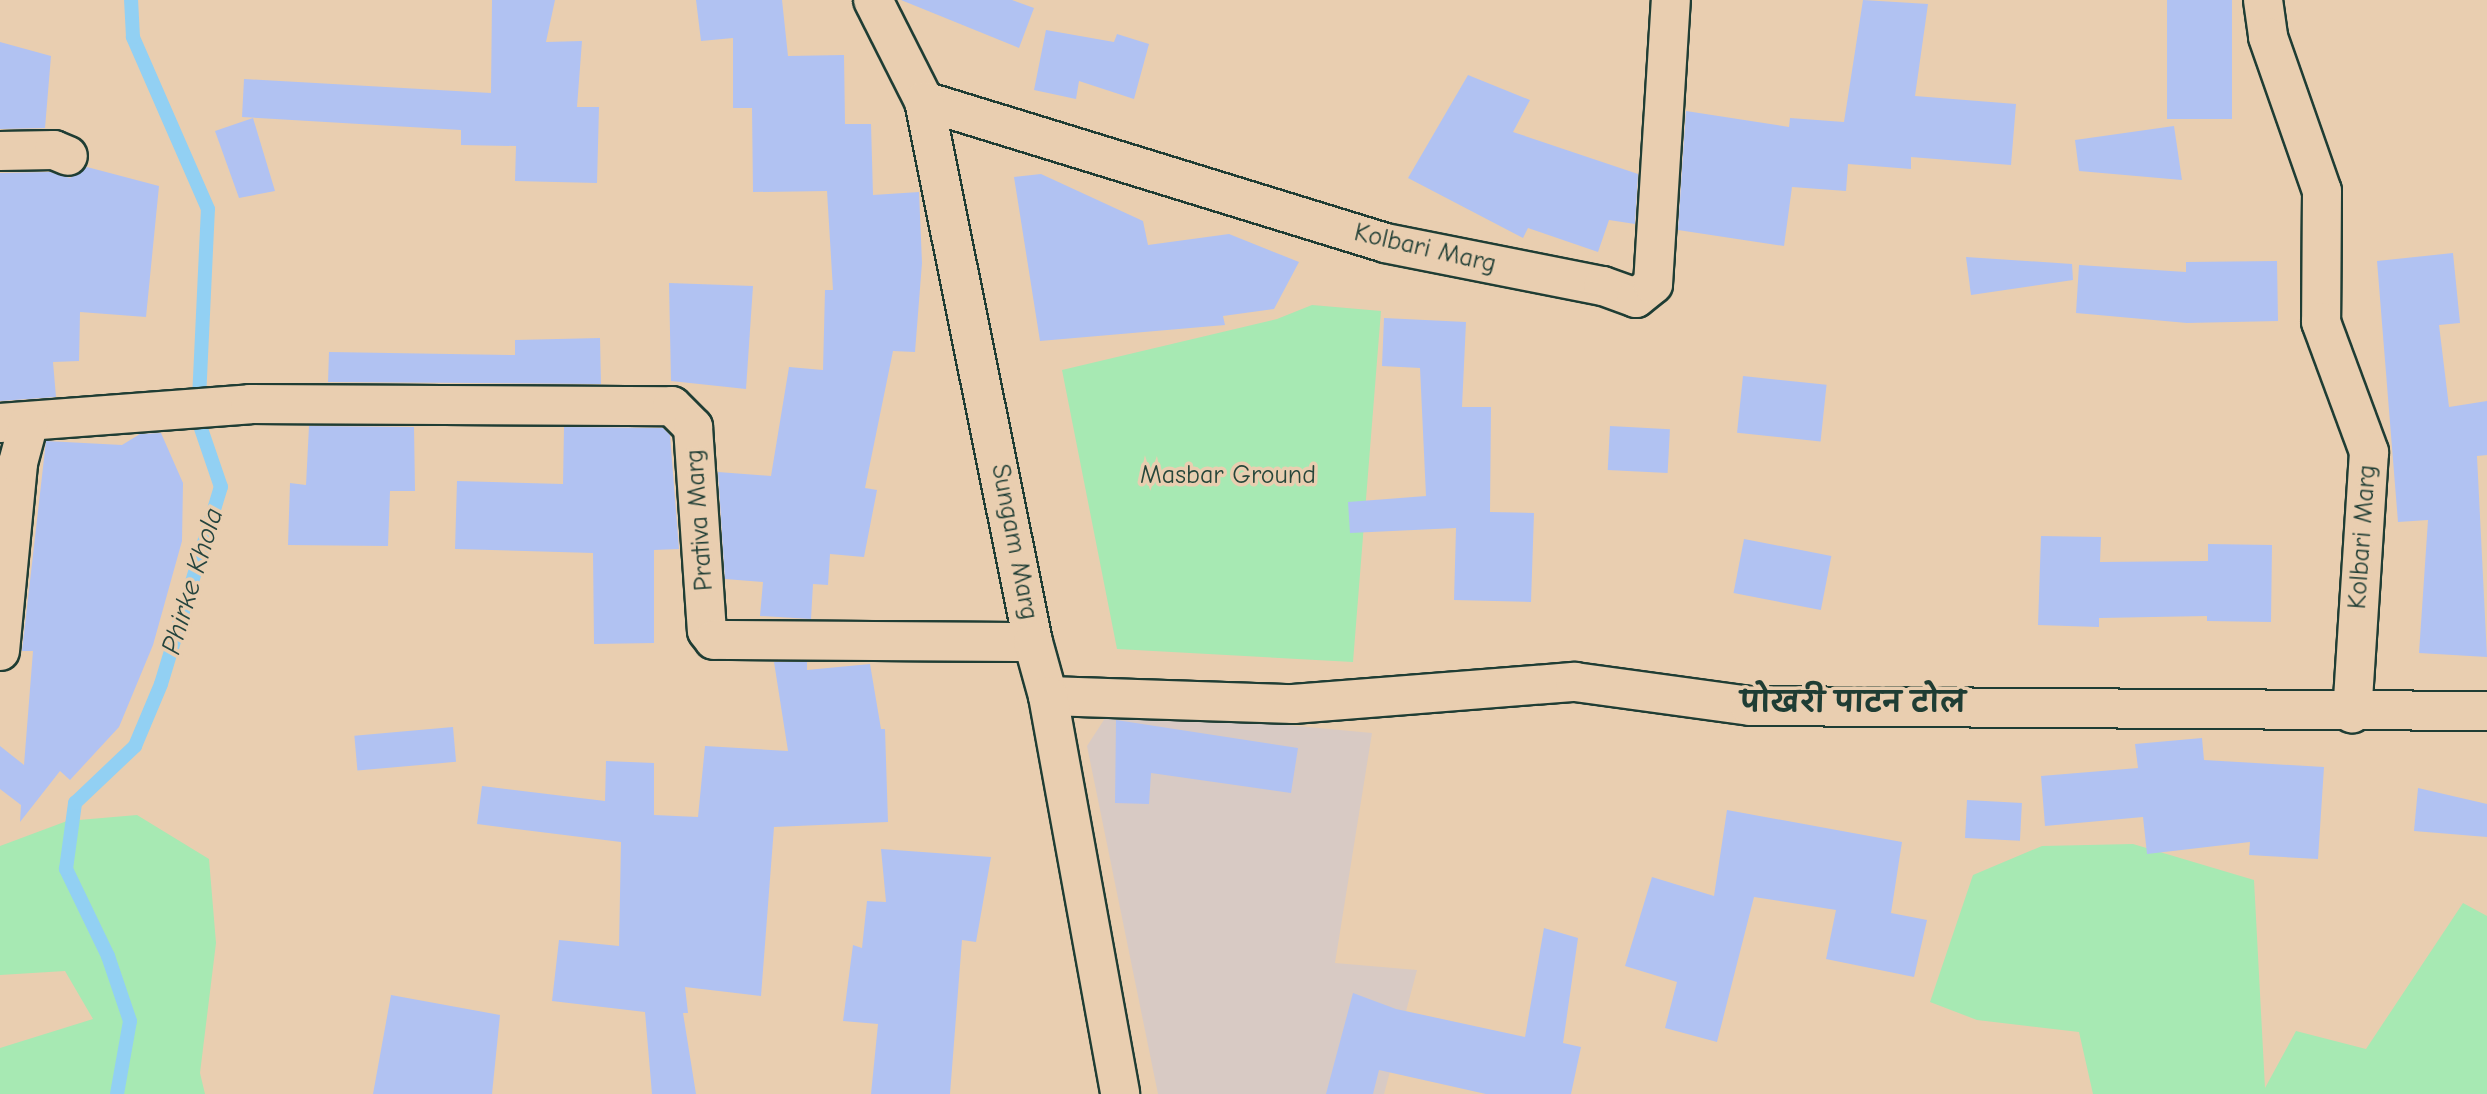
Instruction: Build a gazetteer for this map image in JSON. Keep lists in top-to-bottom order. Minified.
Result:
{"streets":{"street":["Kolbari Marg","Prativa Marg","Sungam Marg"]},"crossings":[["Kolbari Marg","Sungam Marg"],["Prativa Marg","Sungam Marg"]],"districts":["पोखरी पाटन टोल"],"water":["Phirke Khola"],"parks":["Masbar Ground"]}
